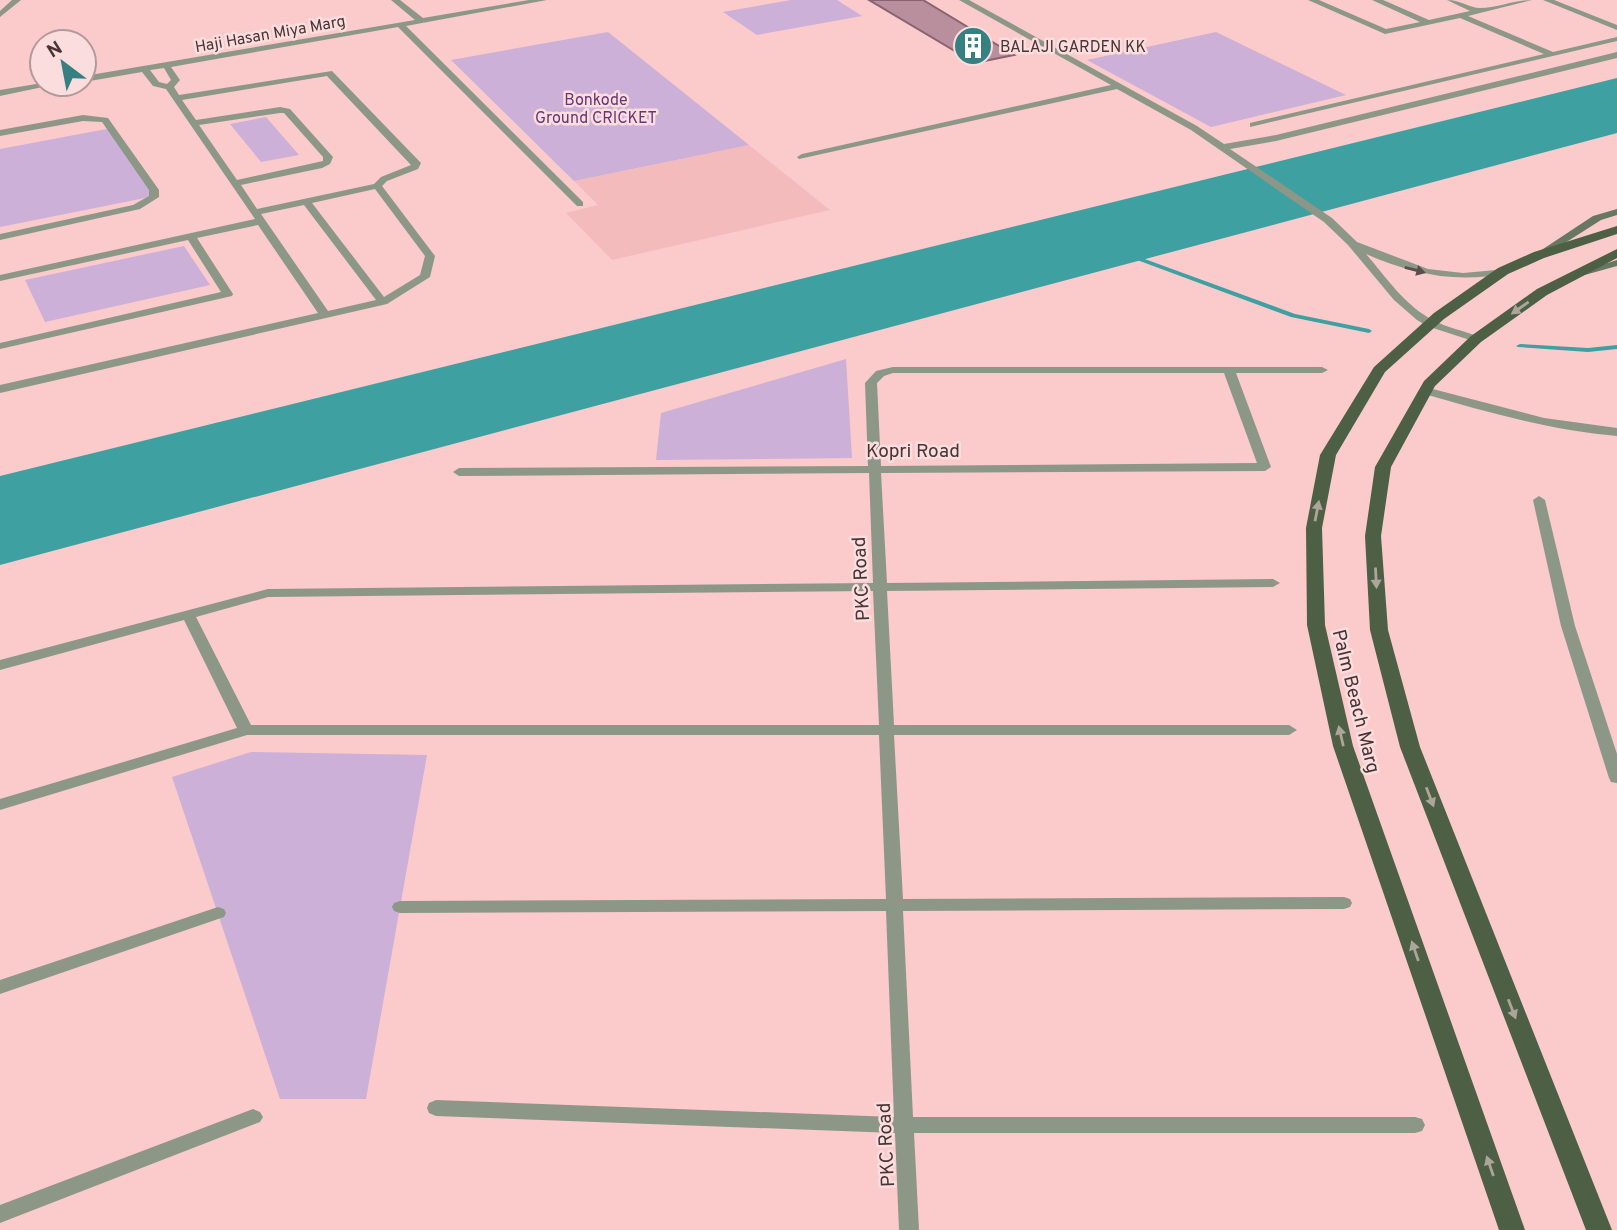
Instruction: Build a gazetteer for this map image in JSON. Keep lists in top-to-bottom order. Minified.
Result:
{"streets":{"main road":["Palm Beach Marg"],"street":["Haji Hasan Miya Marg","Kopri Road","PKC Road"]},"crossings":[["Kopri Road","PKC Road"]],"parks":["Bonkode Ground CRICKET"],"places":{"building":["BALAJI GARDEN KK"]},"north":"top left"}
